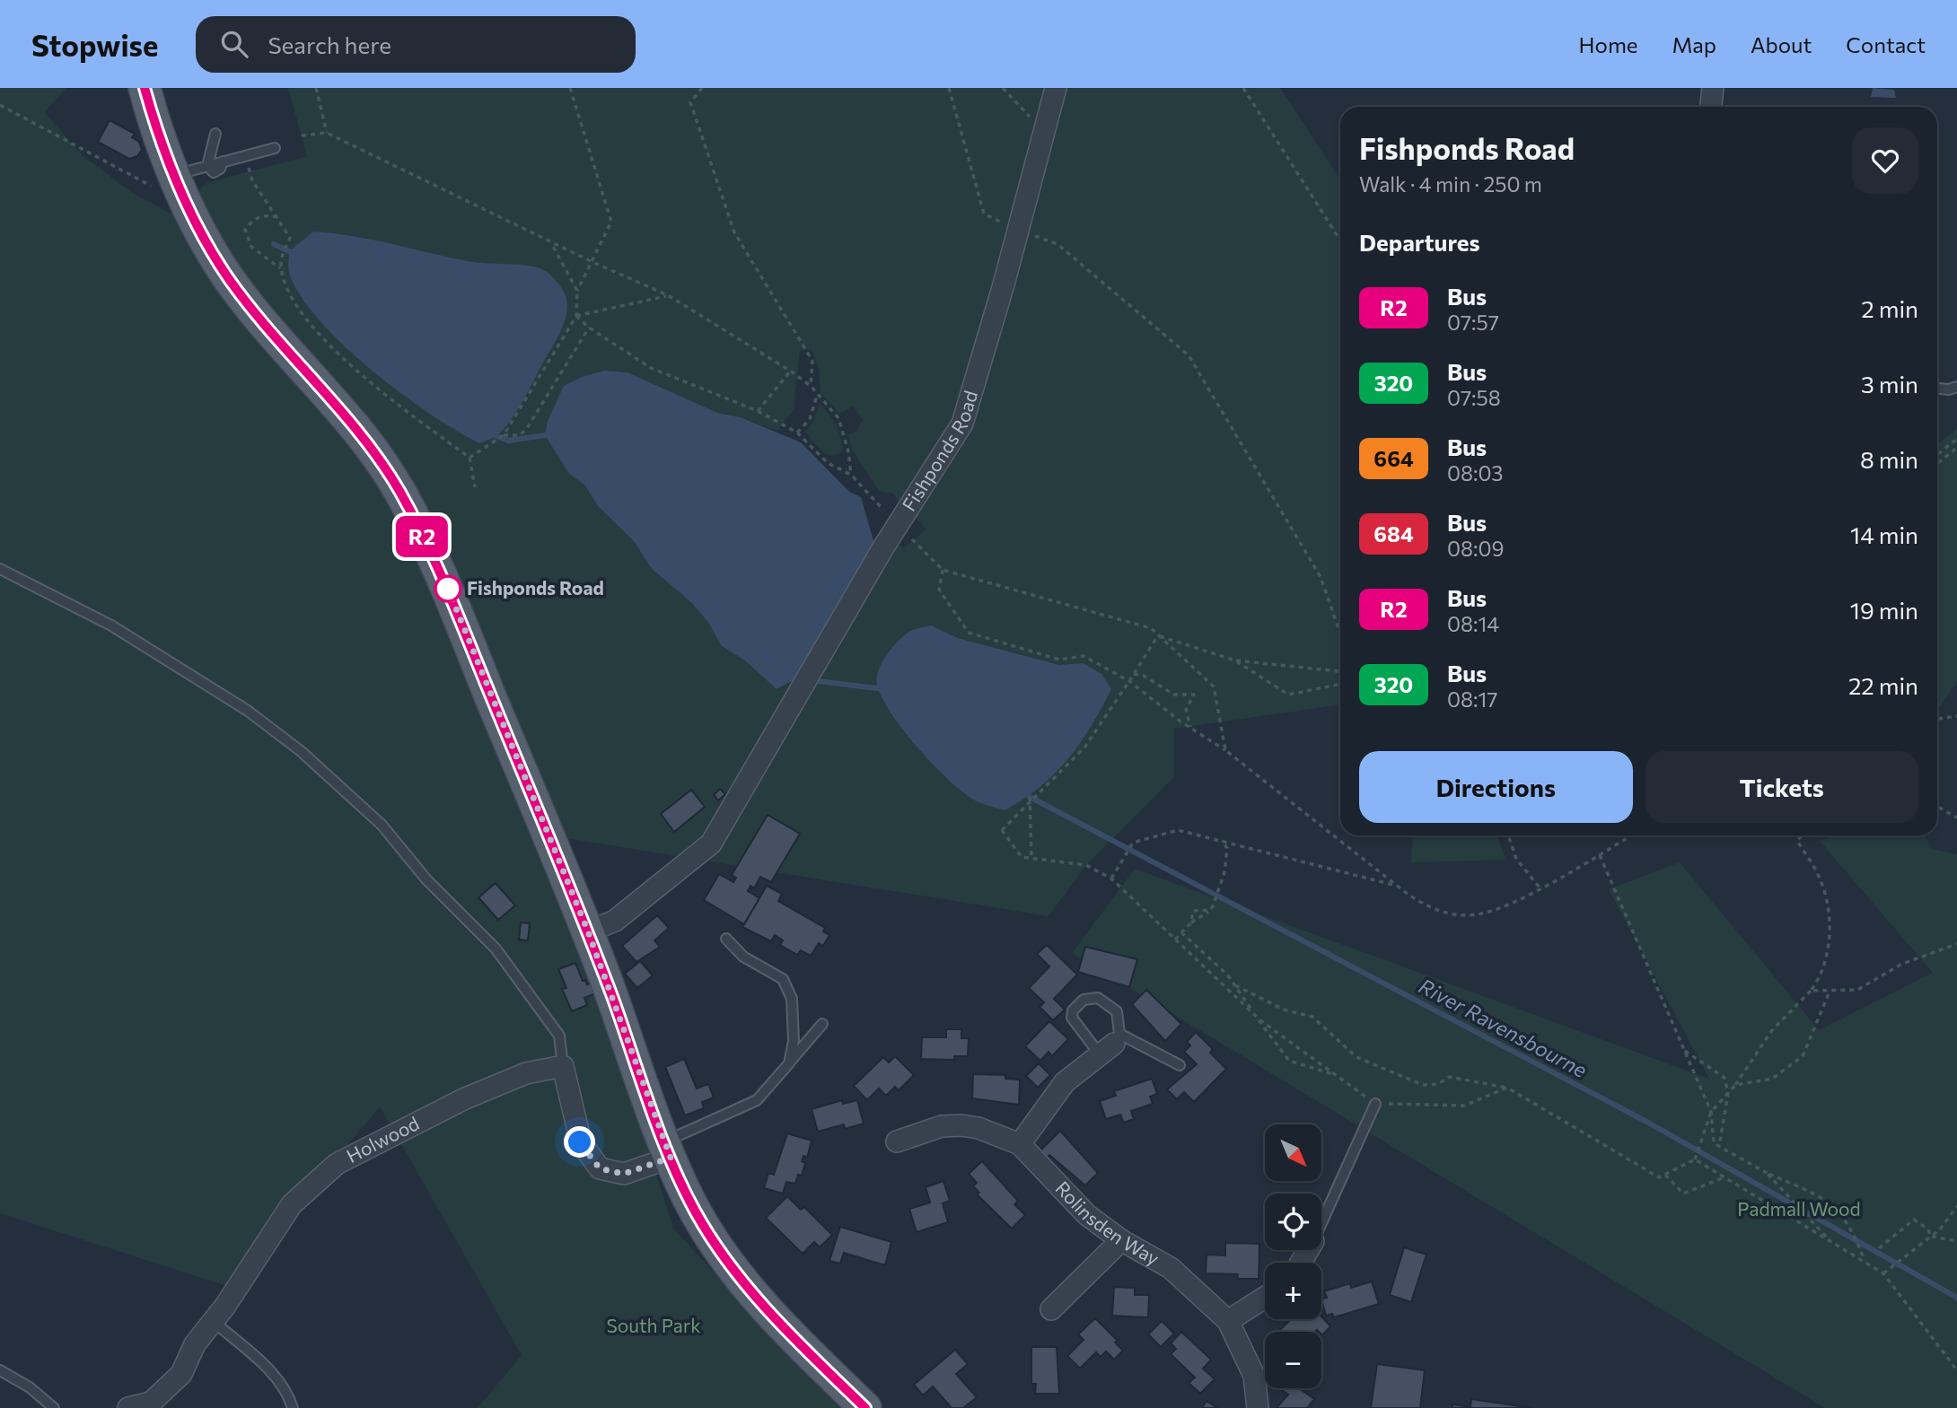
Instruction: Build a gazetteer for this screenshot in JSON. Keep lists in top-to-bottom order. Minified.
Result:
{"streets":{"street":["Fishponds Road","Holwood","Rolinsden Way"]},"water":["River Ravensbourne"],"parks":["Padmall Wood","South Park"],"places":["Fishponds Road"],"lines":["bus line R2"],"north":"bottom right","page":{"header":"Stopwise","search":"Search here","nav":["Home","Map","About","Contact"],"on_map":"R2","heading":[["Fishponds Road","Walk · 4 min · 250 m"],"Departures"],"list":[{"mark":"R2","name":"Bus","note":"07:57","value":"2 min"},{"mark":"320","name":"Bus","note":"07:58","value":"3 min"},{"mark":"664","name":"Bus","note":"08:03","value":"8 min"},{"mark":"684","name":"Bus","note":"08:09","value":"14 min"},{"mark":"R2","name":"Bus","note":"08:14","value":"19 min"},{"mark":"320","name":"Bus","note":"08:17","value":"22 min"}],"buttons":["Directions","Tickets"],"map_buttons":["+","−"]}}
